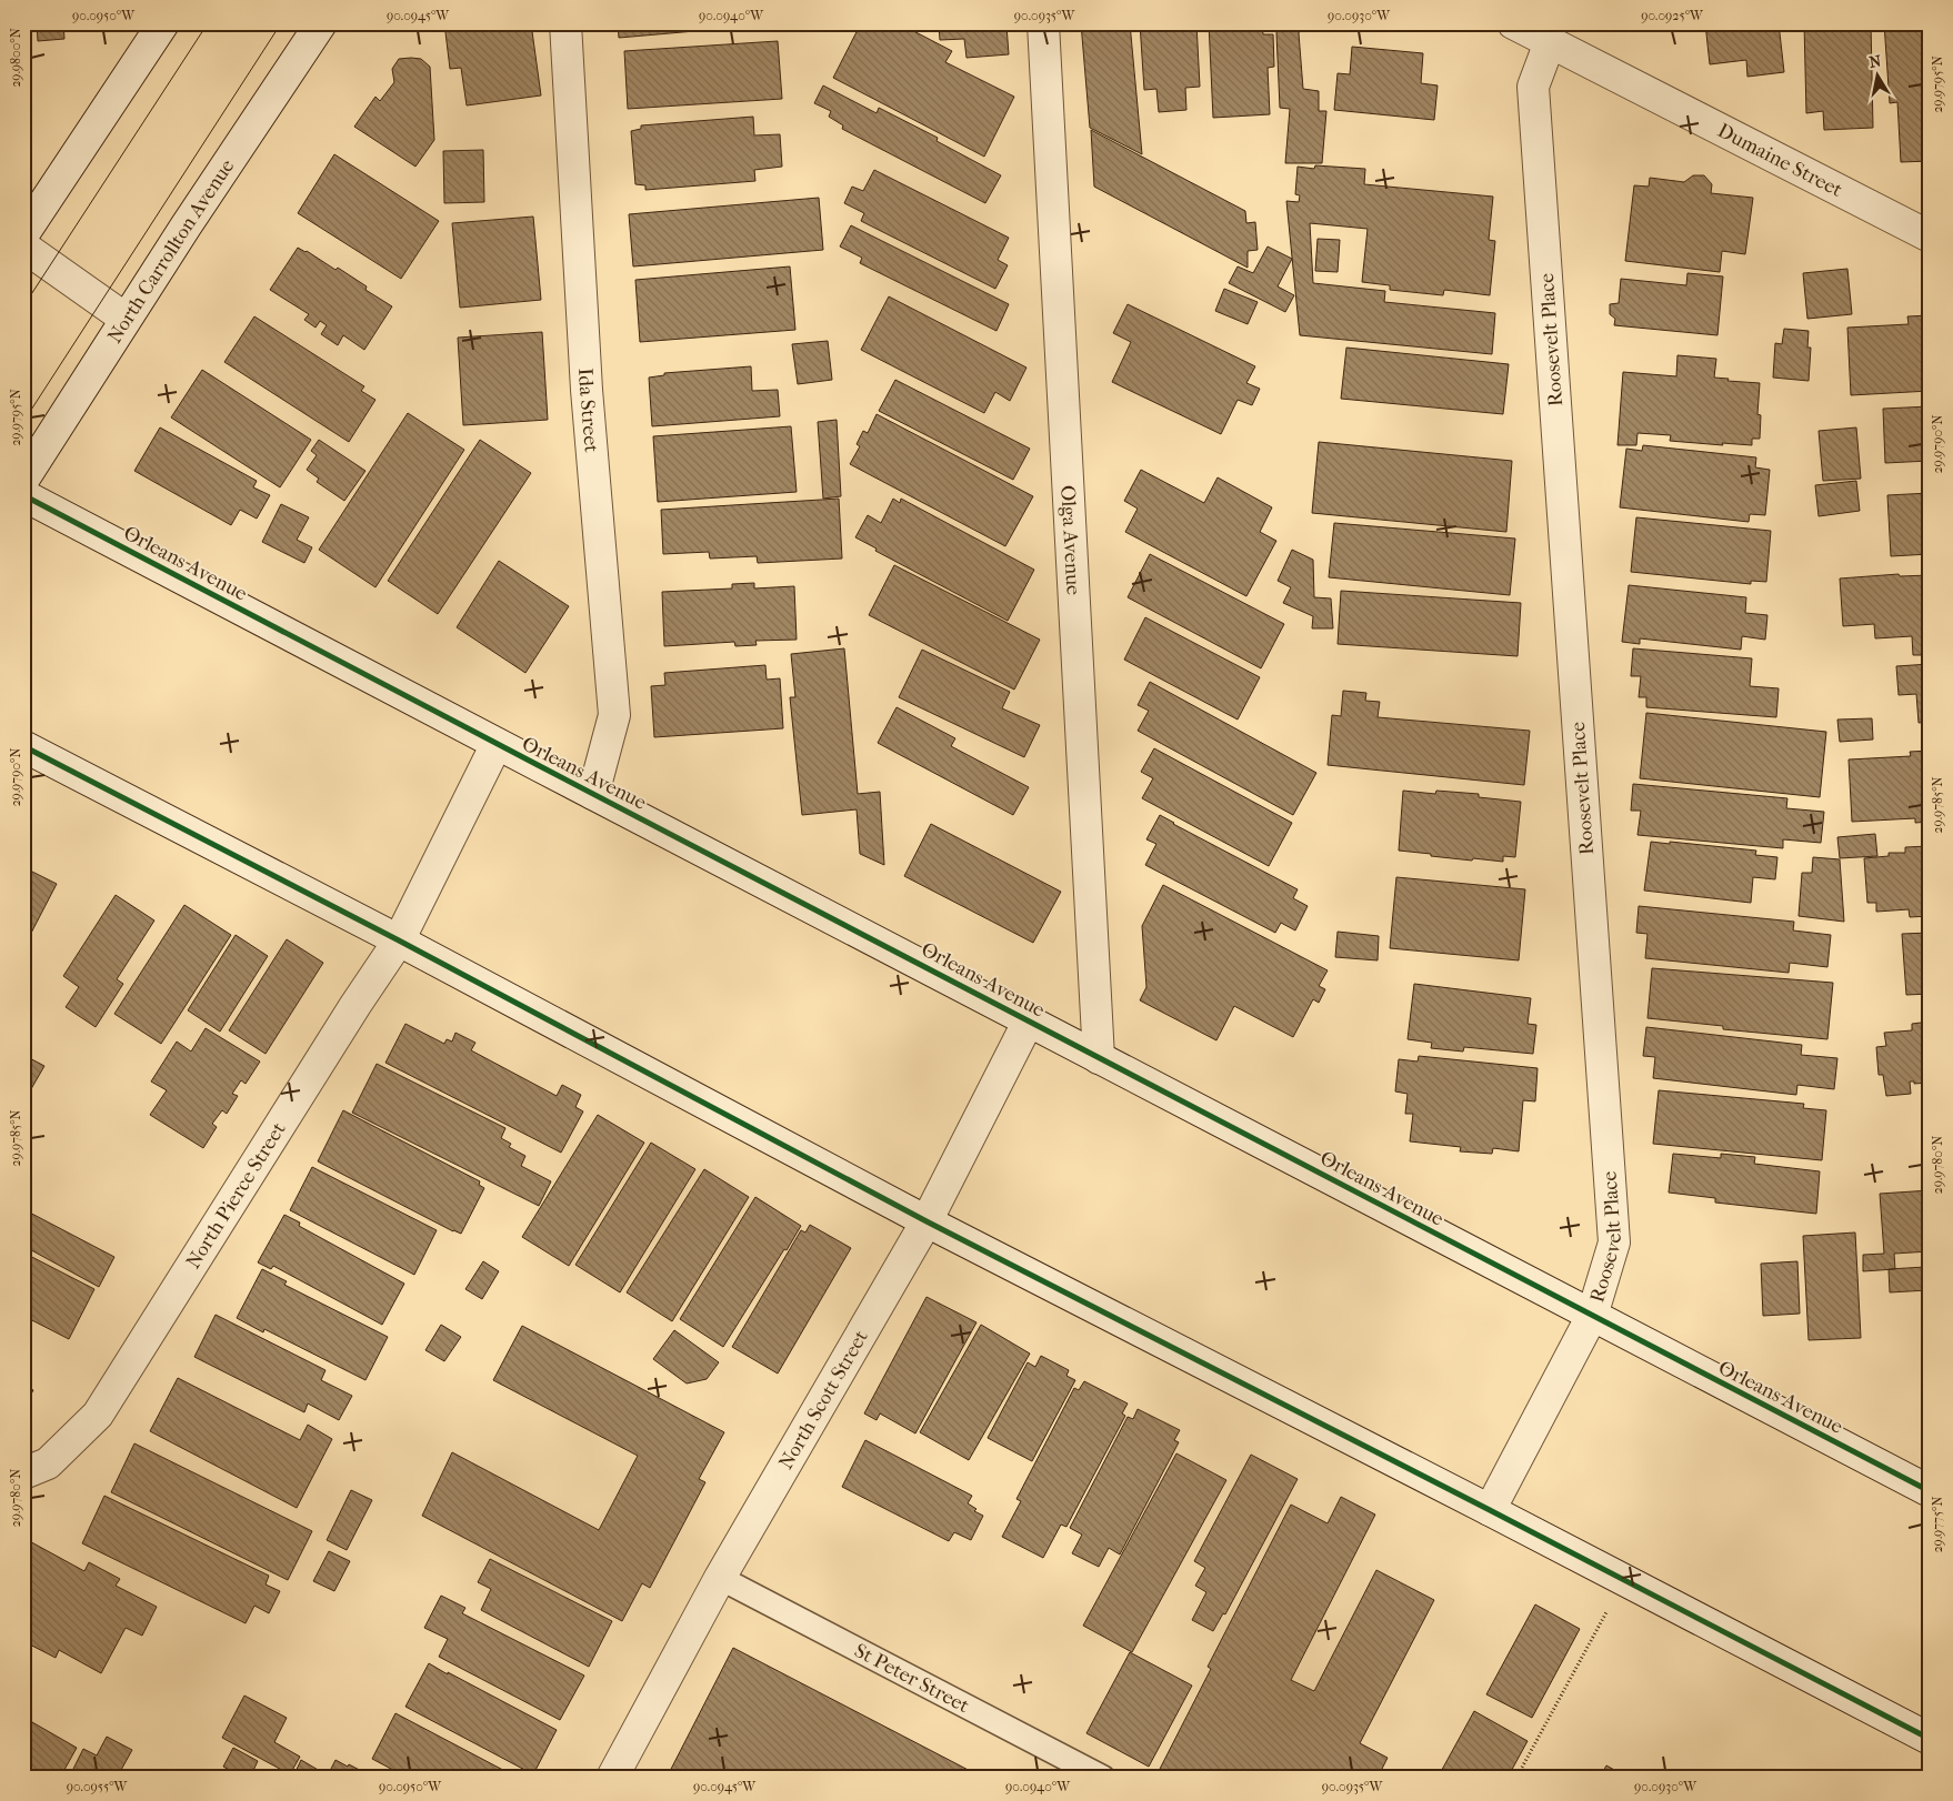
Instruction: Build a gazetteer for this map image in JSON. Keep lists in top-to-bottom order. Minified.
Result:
{"streets":{"street":["Dumaine Street","North Carrollton Avenue","Roosevelt Place","Ida Street","Olga Avenue","Orleans Avenue","North Pierce Street","North Scott Street"],"lane":["St Peter Street"]},"crossings":[["Dumaine Street","Roosevelt Place"],["Roosevelt Place","Orleans Avenue"],["Ida Street","Orleans Avenue"],["Olga Avenue","Orleans Avenue"],["Orleans Avenue","North Pierce Street"],["Orleans Avenue","North Scott Street"],["North Scott Street","St Peter Street"]],"north":"top","coordinates":["90.0950°W","90.0945°W","90.0940°W","90.0935°W","90.0930°W","90.0925°W","29.9800°N","29.9795°N","29.9790°N","29.9785°N","29.9780°N","29.9775°N","90.0955°W"]}
